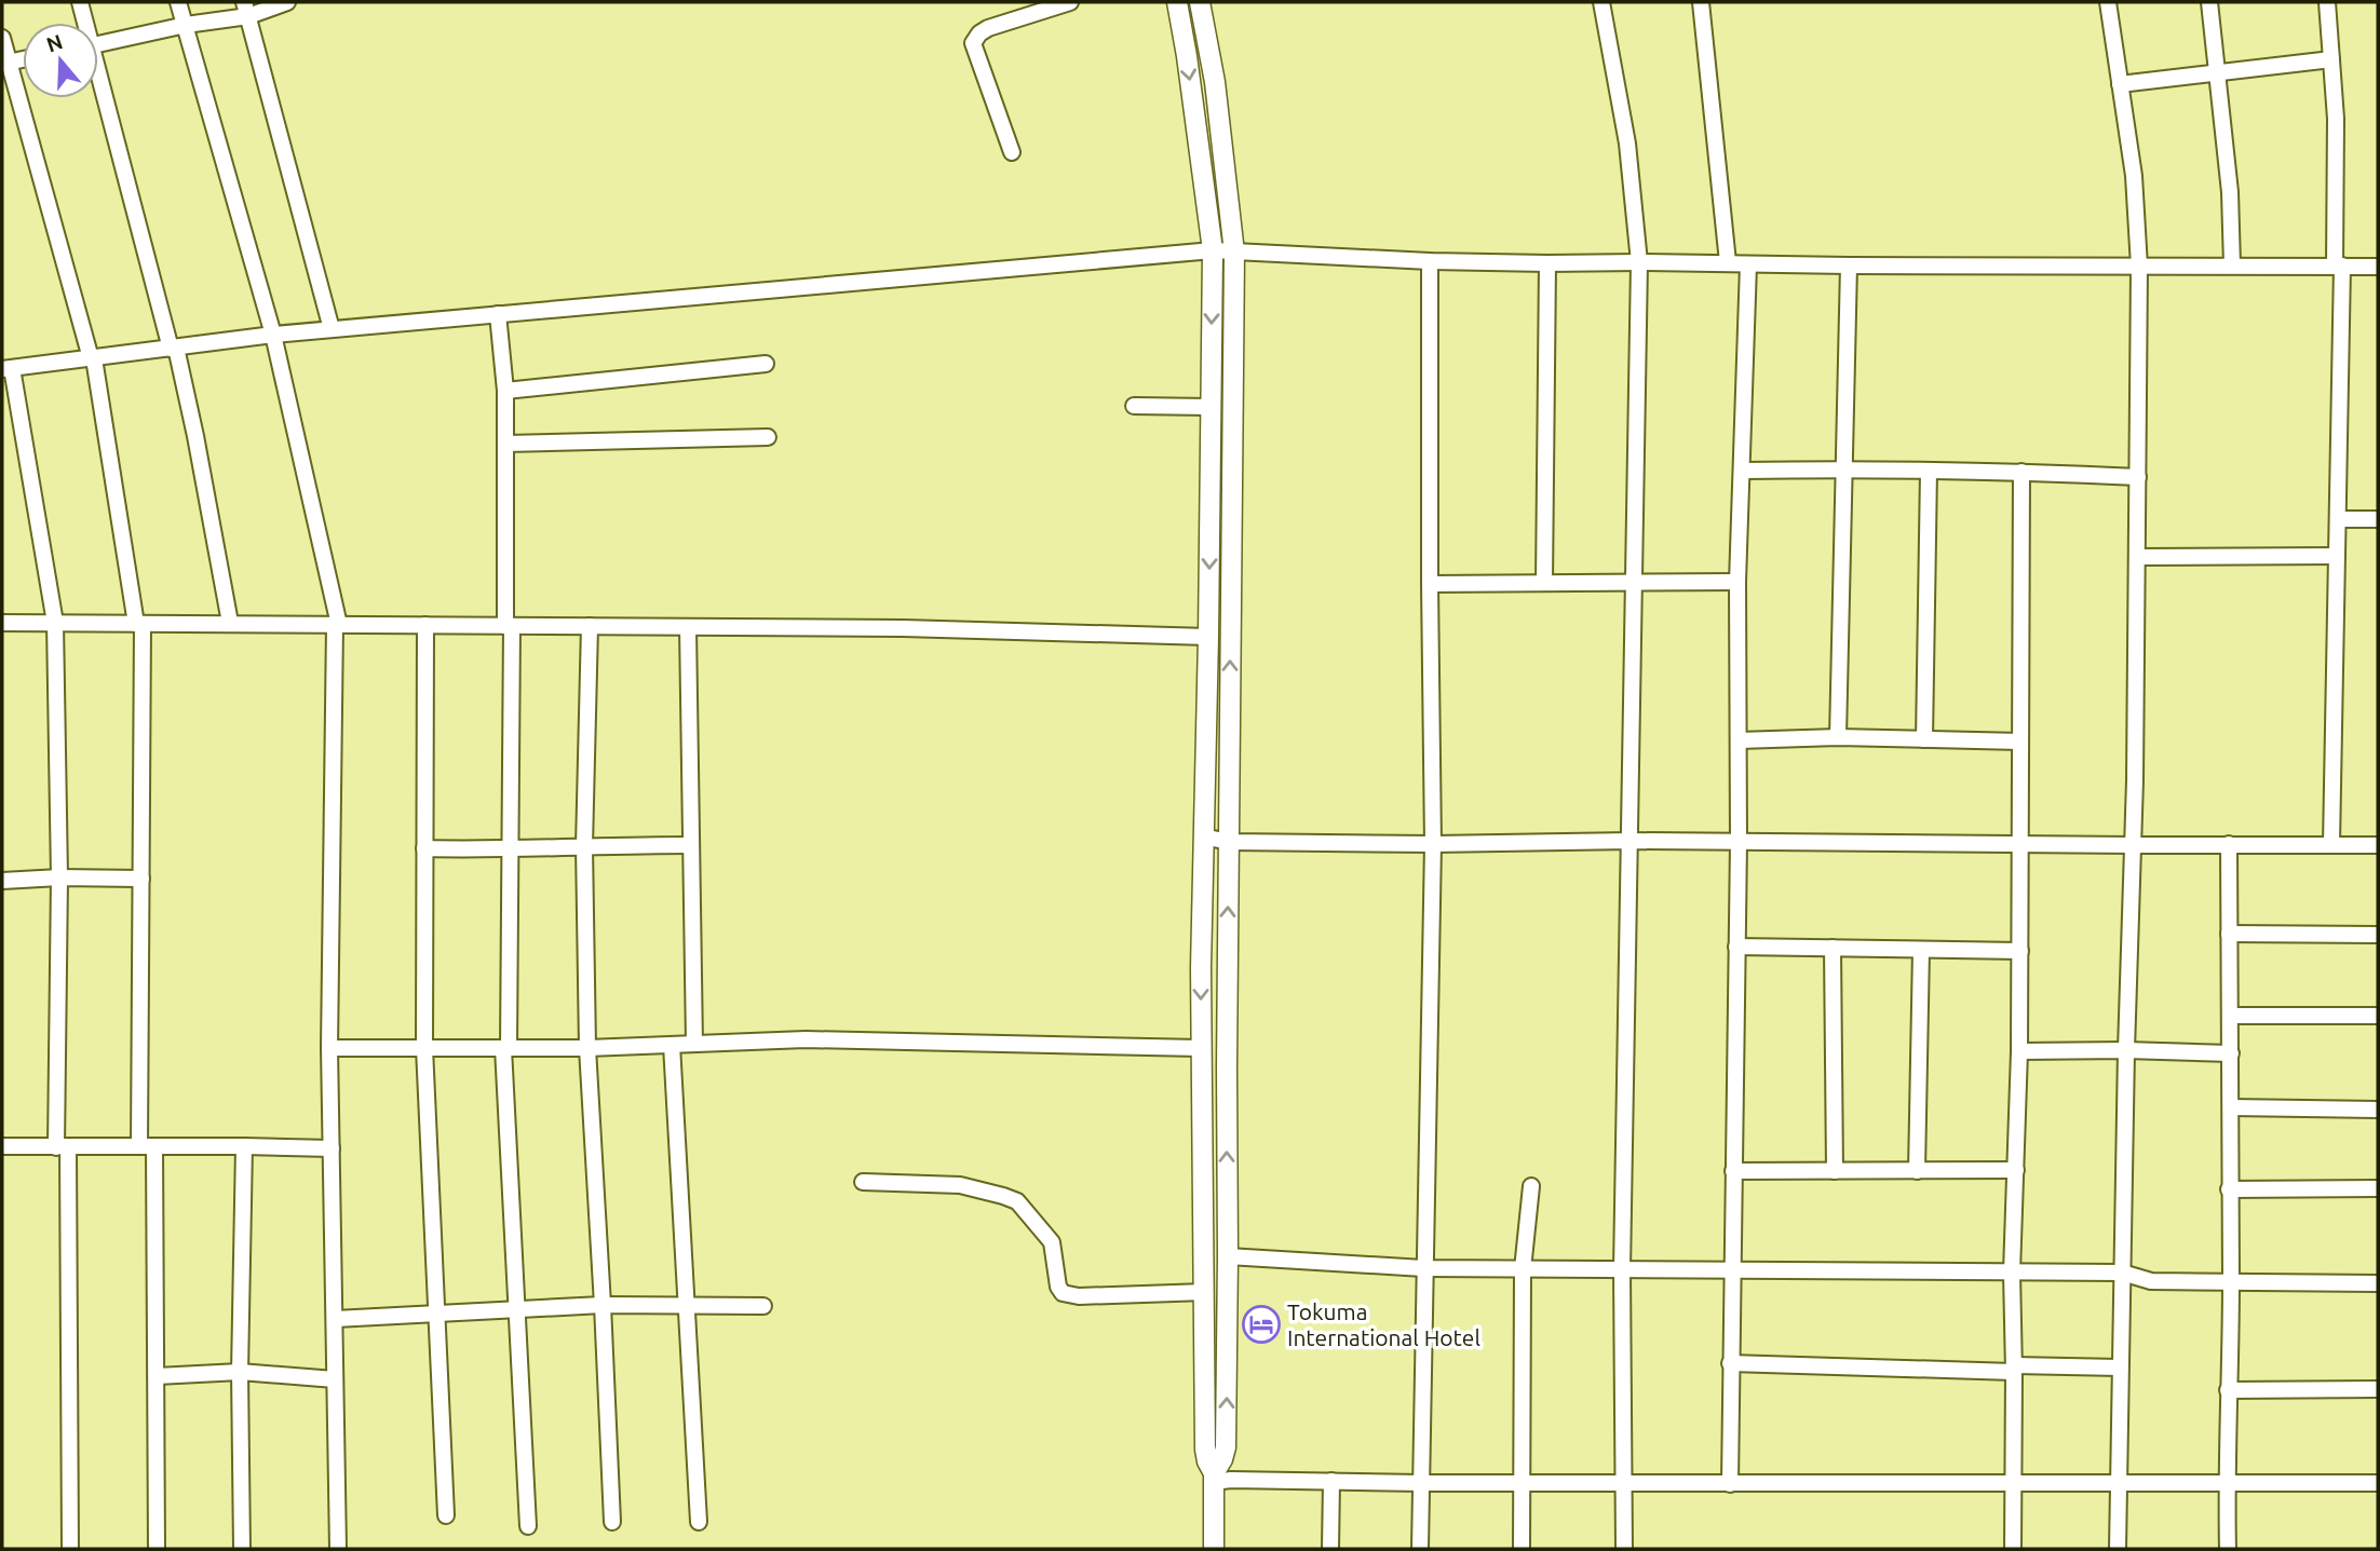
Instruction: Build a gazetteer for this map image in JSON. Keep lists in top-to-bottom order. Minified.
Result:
{"places":{"hotel":["Tokuma International Hotel"]},"north":"top"}
